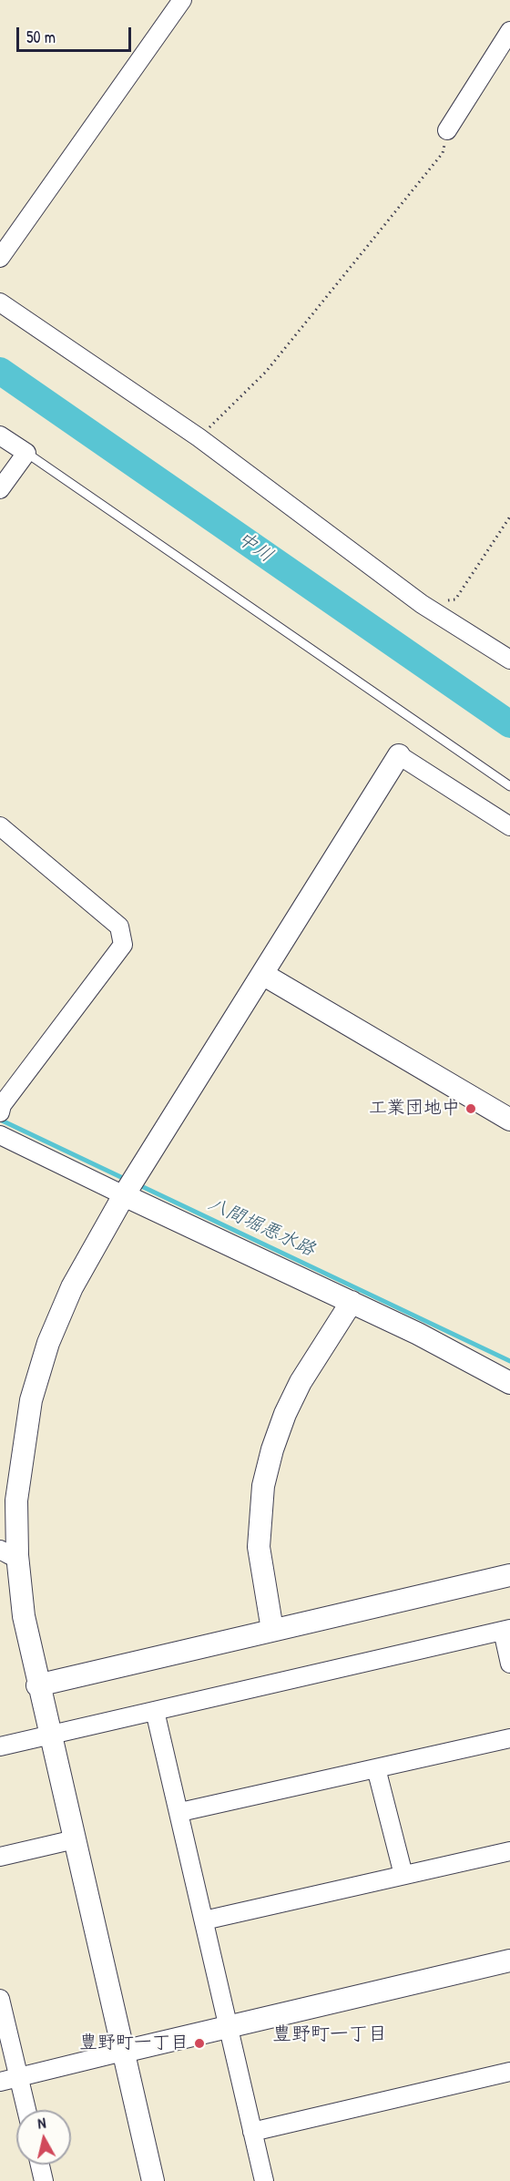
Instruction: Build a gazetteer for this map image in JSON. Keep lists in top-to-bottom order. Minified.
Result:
{"districts":["豊野町一丁目"],"water":["中川","八間堀悪水路"],"places":["工業団地中","豊野町一丁目"],"scale_bar":"50 m","north":"top"}
